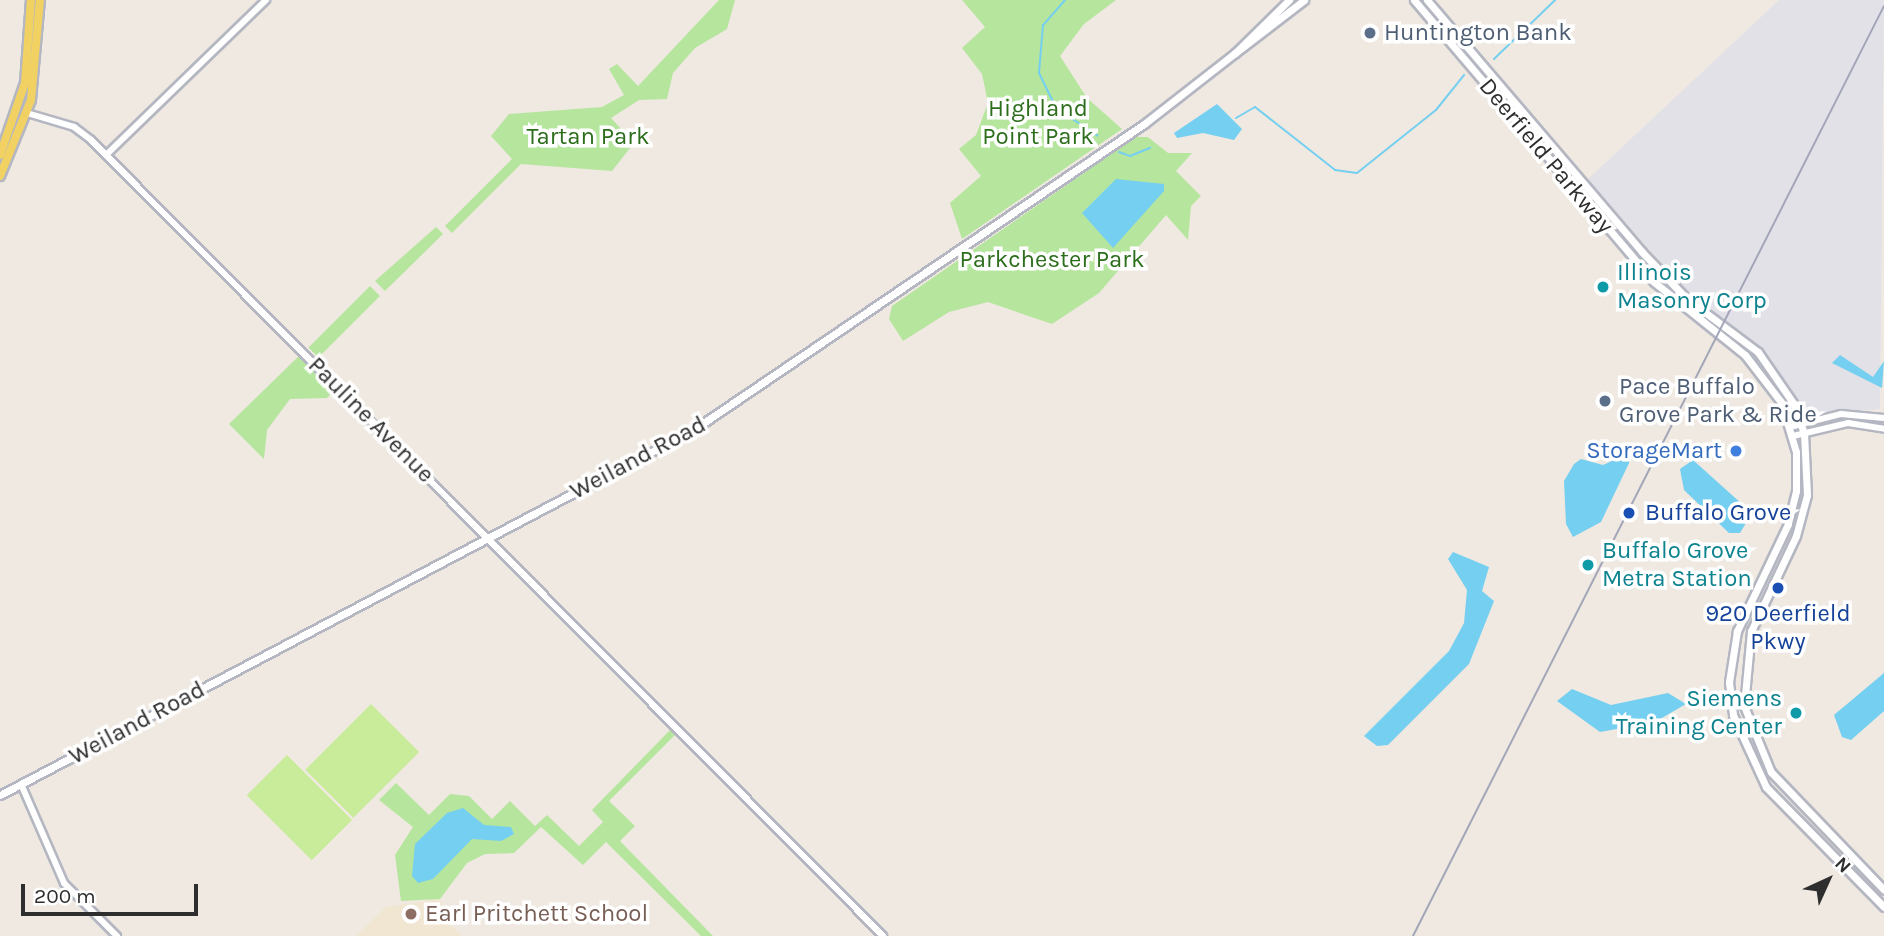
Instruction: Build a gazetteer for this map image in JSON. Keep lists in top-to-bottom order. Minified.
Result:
{"streets":{"main road":["Deerfield Parkway","Weiland Road"],"street":["Pauline Avenue"]},"crossings":[["Pauline Avenue","Weiland Road"]],"parks":["Highland Point Park","Tartan Park","Parkchester Park"],"places":["Huntington Bank","Illinois Masonry Corp","Pace Buffalo Grove Park & Ride","StorageMart","Buffalo Grove","Buffalo Grove Metra Station","920 Deerfield Pkwy","Siemens Training Center","Earl Pritchett School"],"scale_bar":"200 m","north":"top right"}
